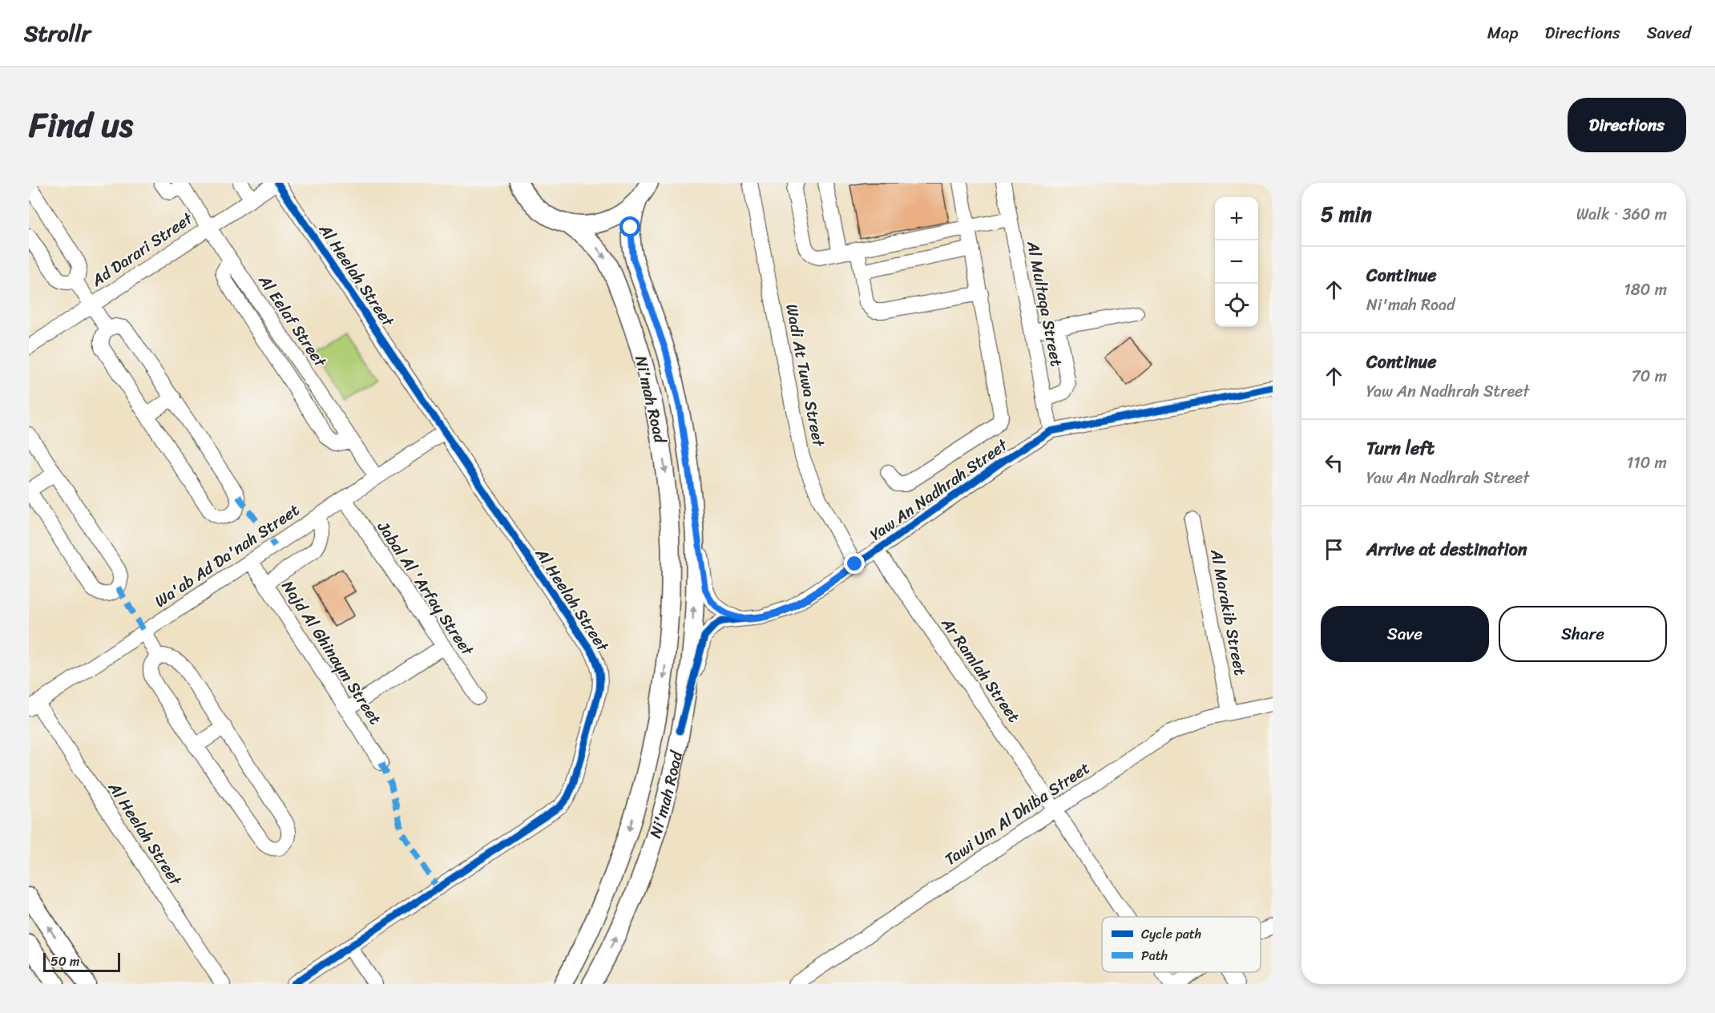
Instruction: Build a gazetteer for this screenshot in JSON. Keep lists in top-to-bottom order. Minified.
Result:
{"streets":{"main road":["Ni'mah Road"],"street":["Ad Darari Street","Al Heelah Street","Al Multaqa Street","Al Eelaf Street","Wadi At Tuwa Street","Yaw An Nadhrah Street","Wa'ab Ad Da'nah Street","Jabal Al 'Arfay Street","Al Marakib Street","Najd Al Ghinaym Street","Ar Ramlah Street","Tawi Um Al Dhiba Street"]},"crossings":[["Ad Darari Street","Al Heelah Street"],["Ad Darari Street","Al Eelaf Street"],["Al Heelah Street","Wa'ab Ad Da'nah Street"],["Al Multaqa Street","Yaw An Nadhrah Street"],["Al Eelaf Street","Wa'ab Ad Da'nah Street"],["Wadi At Tuwa Street","Yaw An Nadhrah Street"],["Ni'mah Road","Yaw An Nadhrah Street"],["Yaw An Nadhrah Street","Ar Ramlah Street"],["Wa'ab Ad Da'nah Street","Jabal Al 'Arfay Street"],["Wa'ab Ad Da'nah Street","Najd Al Ghinaym Street"],["Al Marakib Street","Tawi Um Al Dhiba Street"],["Ar Ramlah Street","Tawi Um Al Dhiba Street"]],"legend":["Cycle path","Path"],"scale_bar":"50 m","page":{"header":"Strollr","nav":["Map","Directions","Saved"],"title":"Find us","buttons":["Directions",["Save","Share"]],"heading":["5 min","Walk · 360 m"],"map_buttons":["+","−"],"list":[["Continue","Ni'mah Road","180 m"],["Continue","Yaw An Nadhrah Street","70 m"],["Turn left","Yaw An Nadhrah Street","110 m"],"Arrive at destination"],"scale":"50 m"}}
